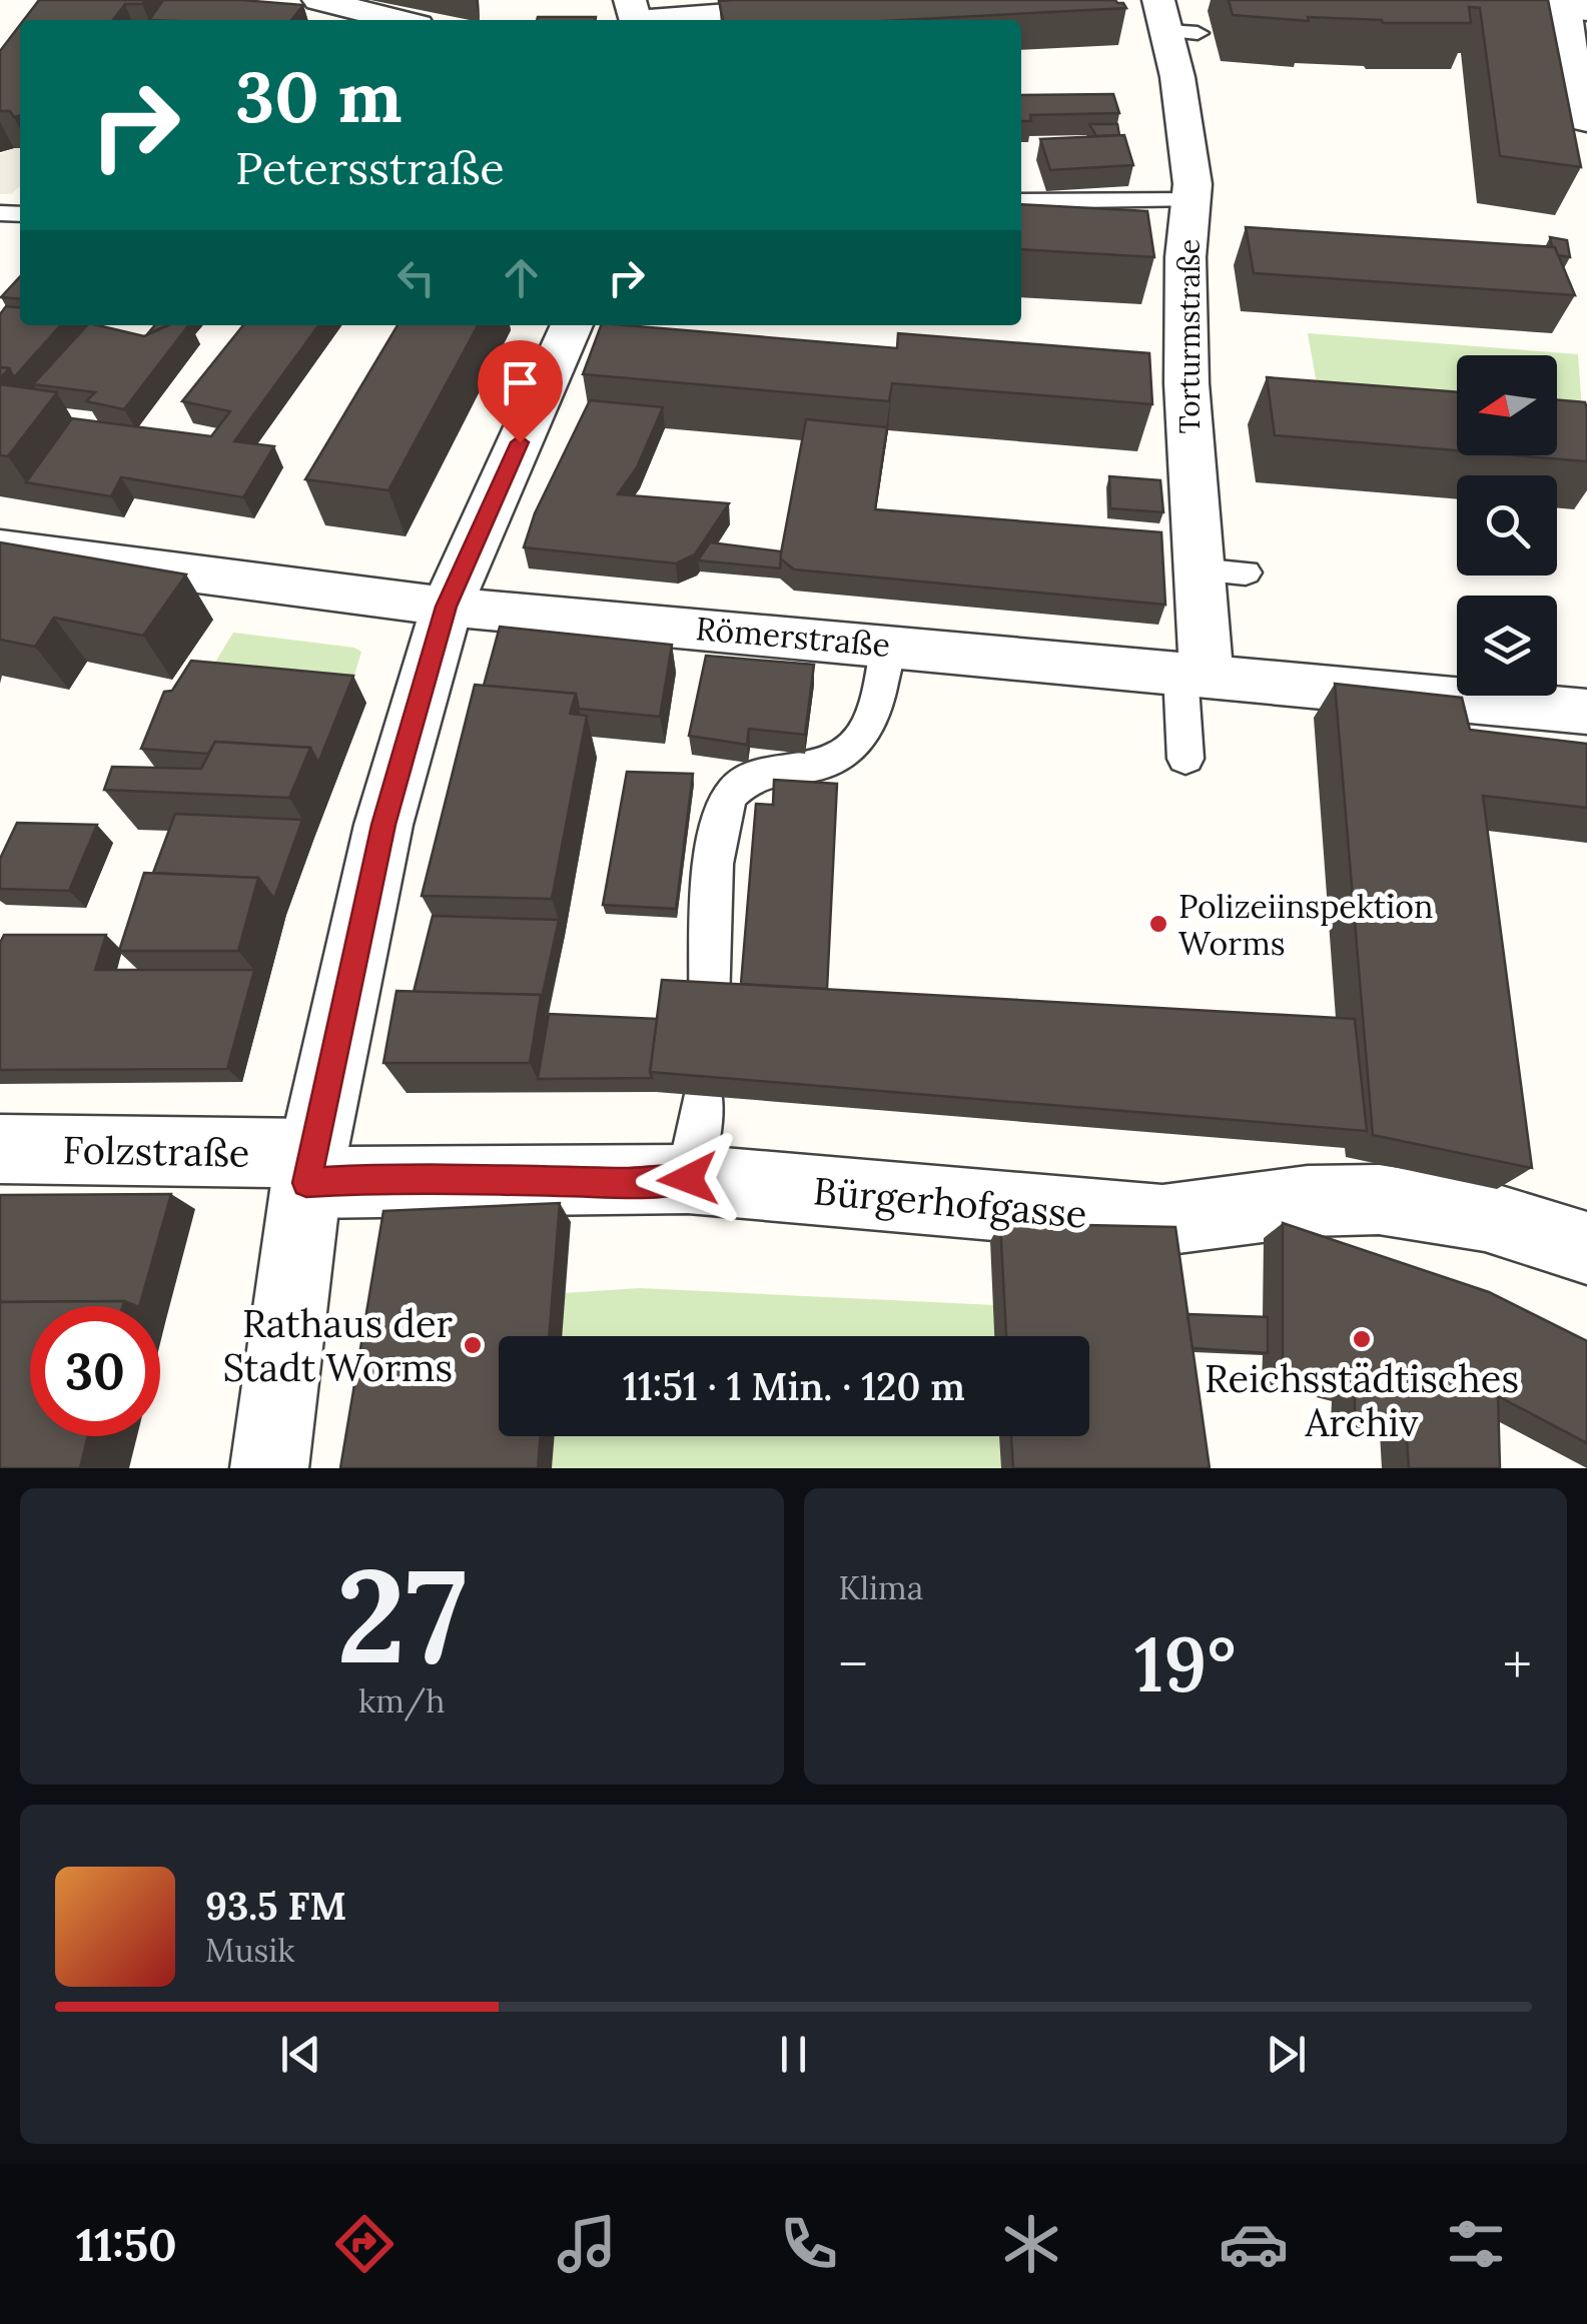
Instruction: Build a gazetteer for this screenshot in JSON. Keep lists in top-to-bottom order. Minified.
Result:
{"streets":{"street":["Torturmstraße","Römerstraße","Folzstraße","Bürgerhofgasse"]},"crossings":[["Torturmstraße","Römerstraße"],["Folzstraße","Bürgerhofgasse"]],"places":["Polizeiinspektion Worms","Reichsstädtisches Archiv","Rathaus der Stadt Worms"],"north":"left","page":{"turn":["30 m","Petersstraße"],"limit":"30","trip":"11:51 · 1 Min. · 120 m","tile":[["27","km/h"],"Klima"],"heat":["−","19°","+"],"song":["93.5 FM","Musik"],"tabs":"11:50"}}
